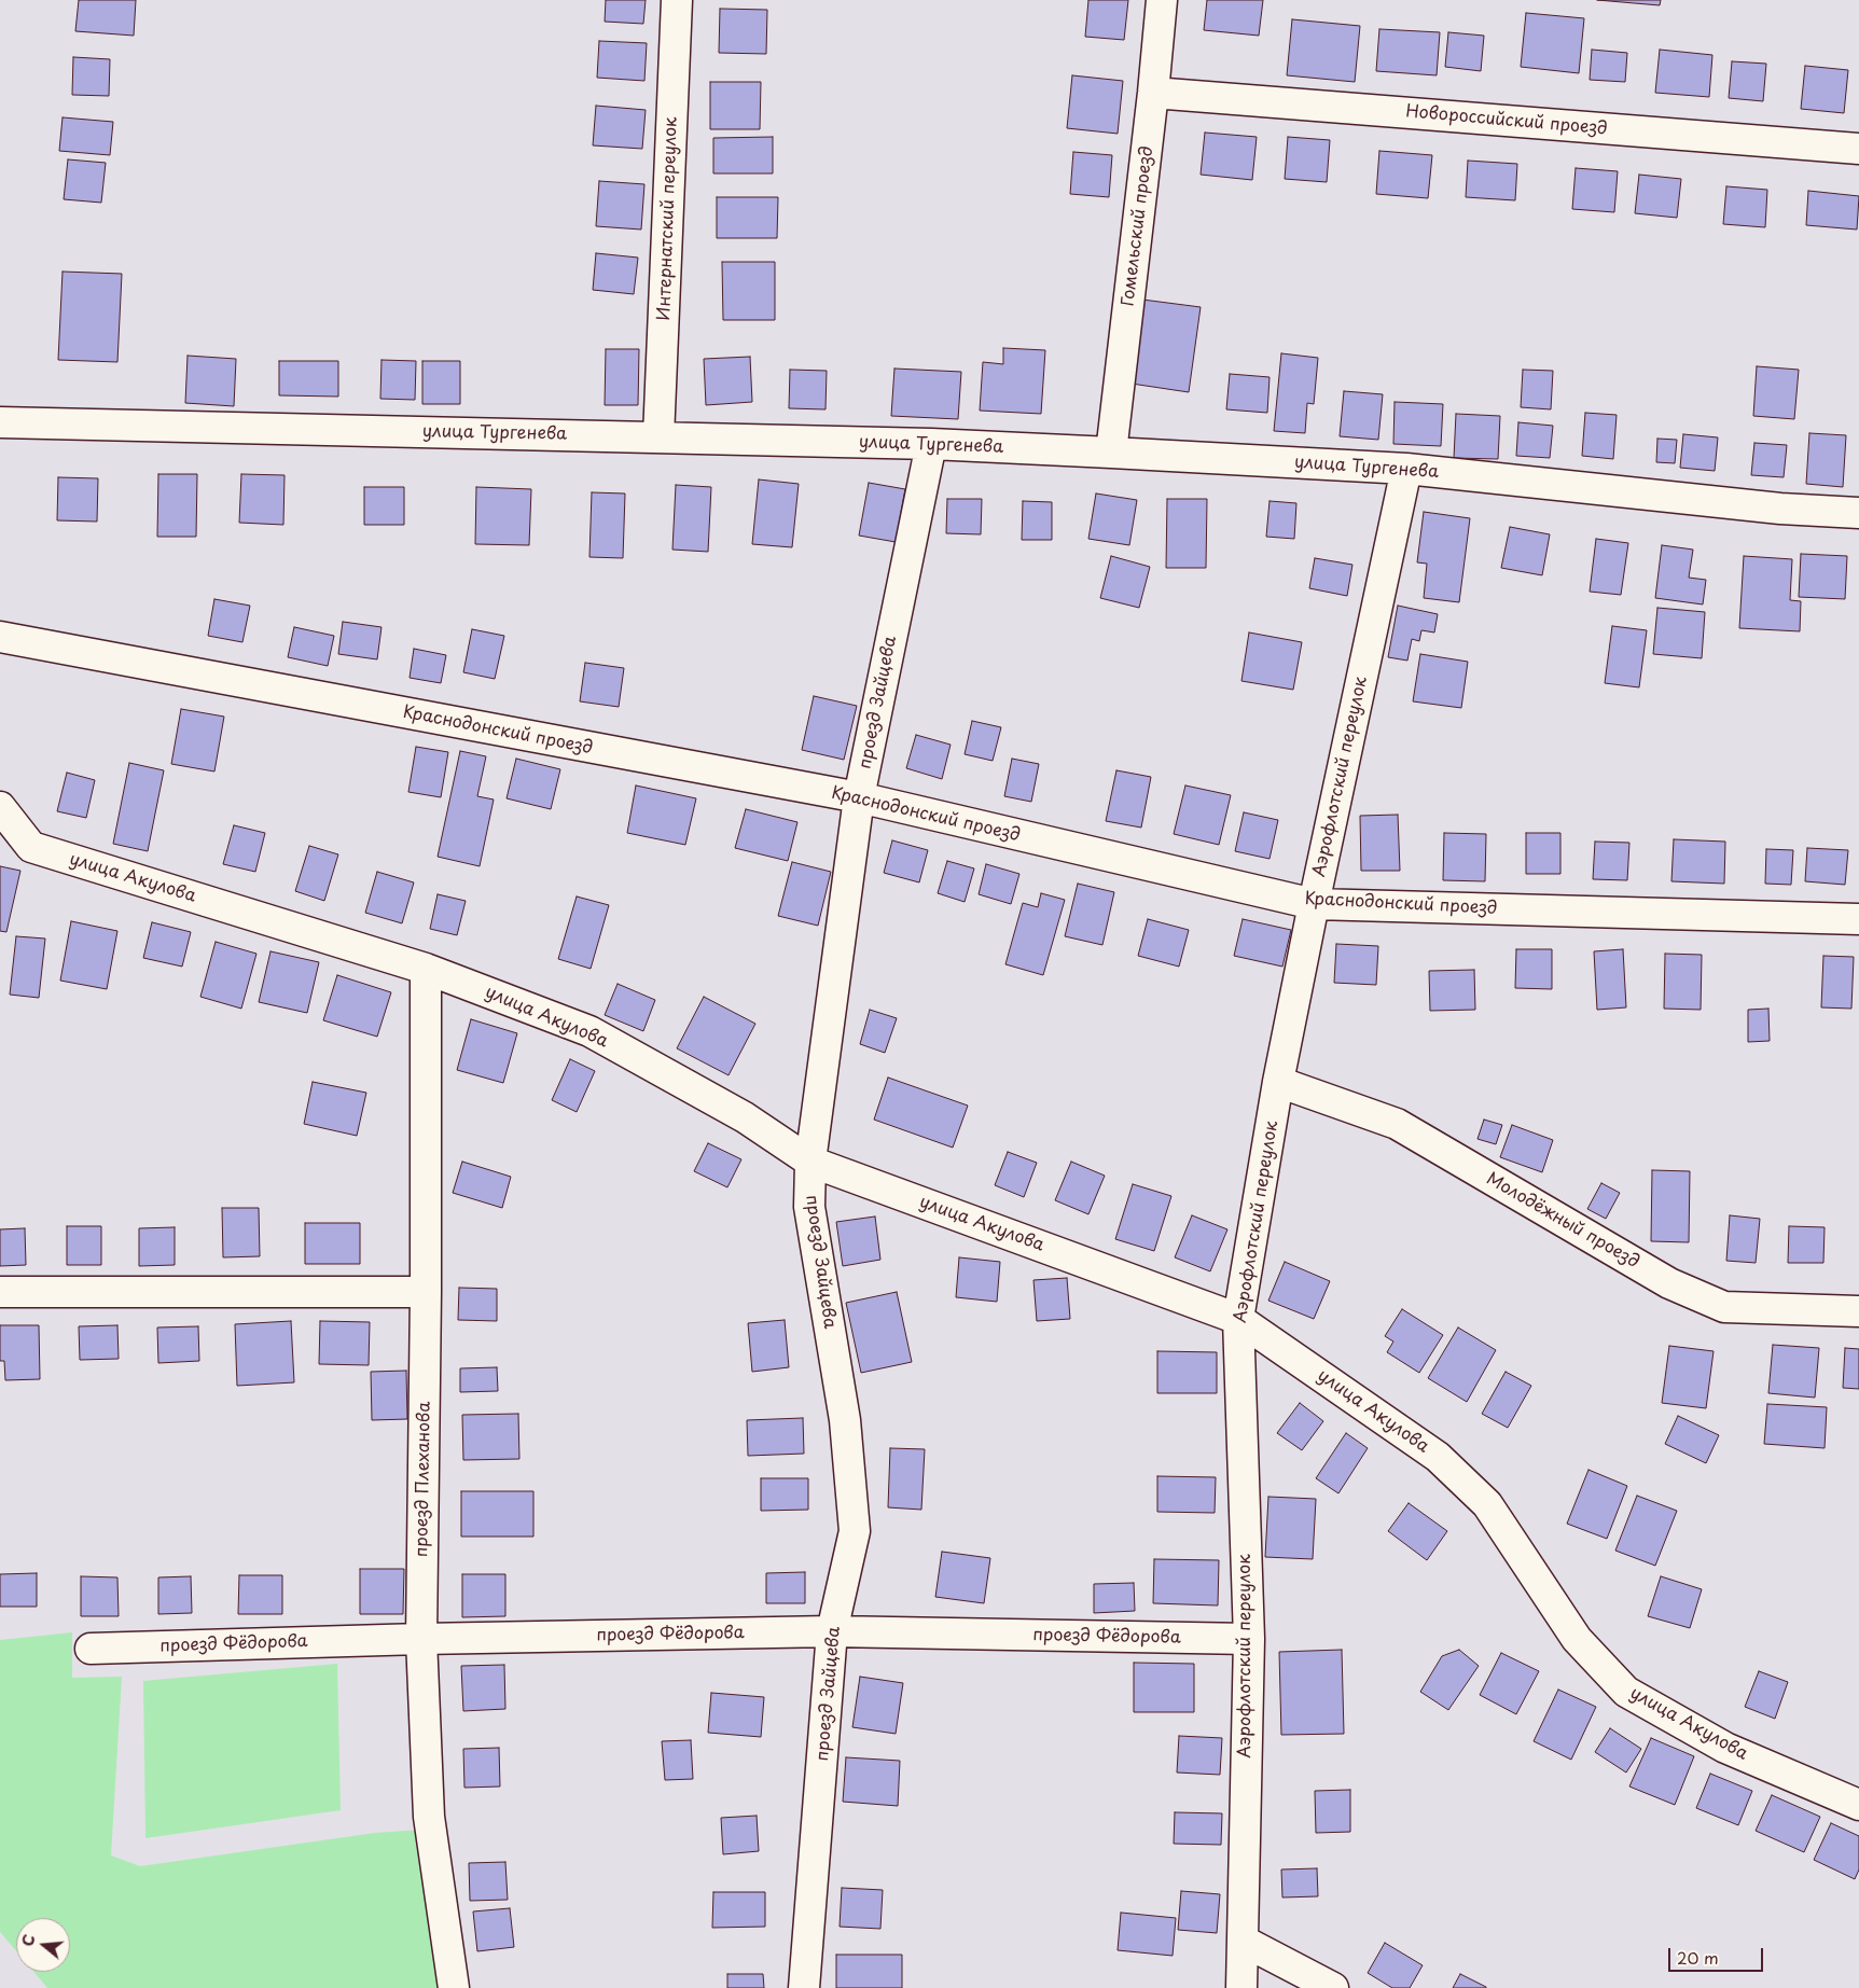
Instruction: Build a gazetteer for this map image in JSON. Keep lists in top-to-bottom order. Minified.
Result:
{"streets":{"street":["Новороссийский проезд","Интернатский переулок","Гомельский проезд","улица Тургенева","проезд Зайцева","Краснодонский проезд","Аэрофлотский переулок","улица Акулова","Молодёжный проезд","проезд Плеханова","проезд Фёдорова"]},"crossings":[["Новороссийский проезд","Гомельский проезд"],["Интернатский переулок","улица Тургенева"],["Гомельский проезд","улица Тургенева"],["улица Тургенева","проезд Зайцева"],["улица Тургенева","Аэрофлотский переулок"],["проезд Зайцева","Краснодонский проезд"],["проезд Зайцева","улица Акулова"],["проезд Зайцева","проезд Фёдорова"],["Краснодонский проезд","Аэрофлотский переулок"],["Аэрофлотский переулок","улица Акулова"],["Аэрофлотский переулок","Молодёжный проезд"],["Аэрофлотский переулок","проезд Фёдорова"],["улица Акулова","проезд Плеханова"],["проезд Плеханова","проезд Фёдорова"]],"scale_bar":"20 m","north":"left"}
